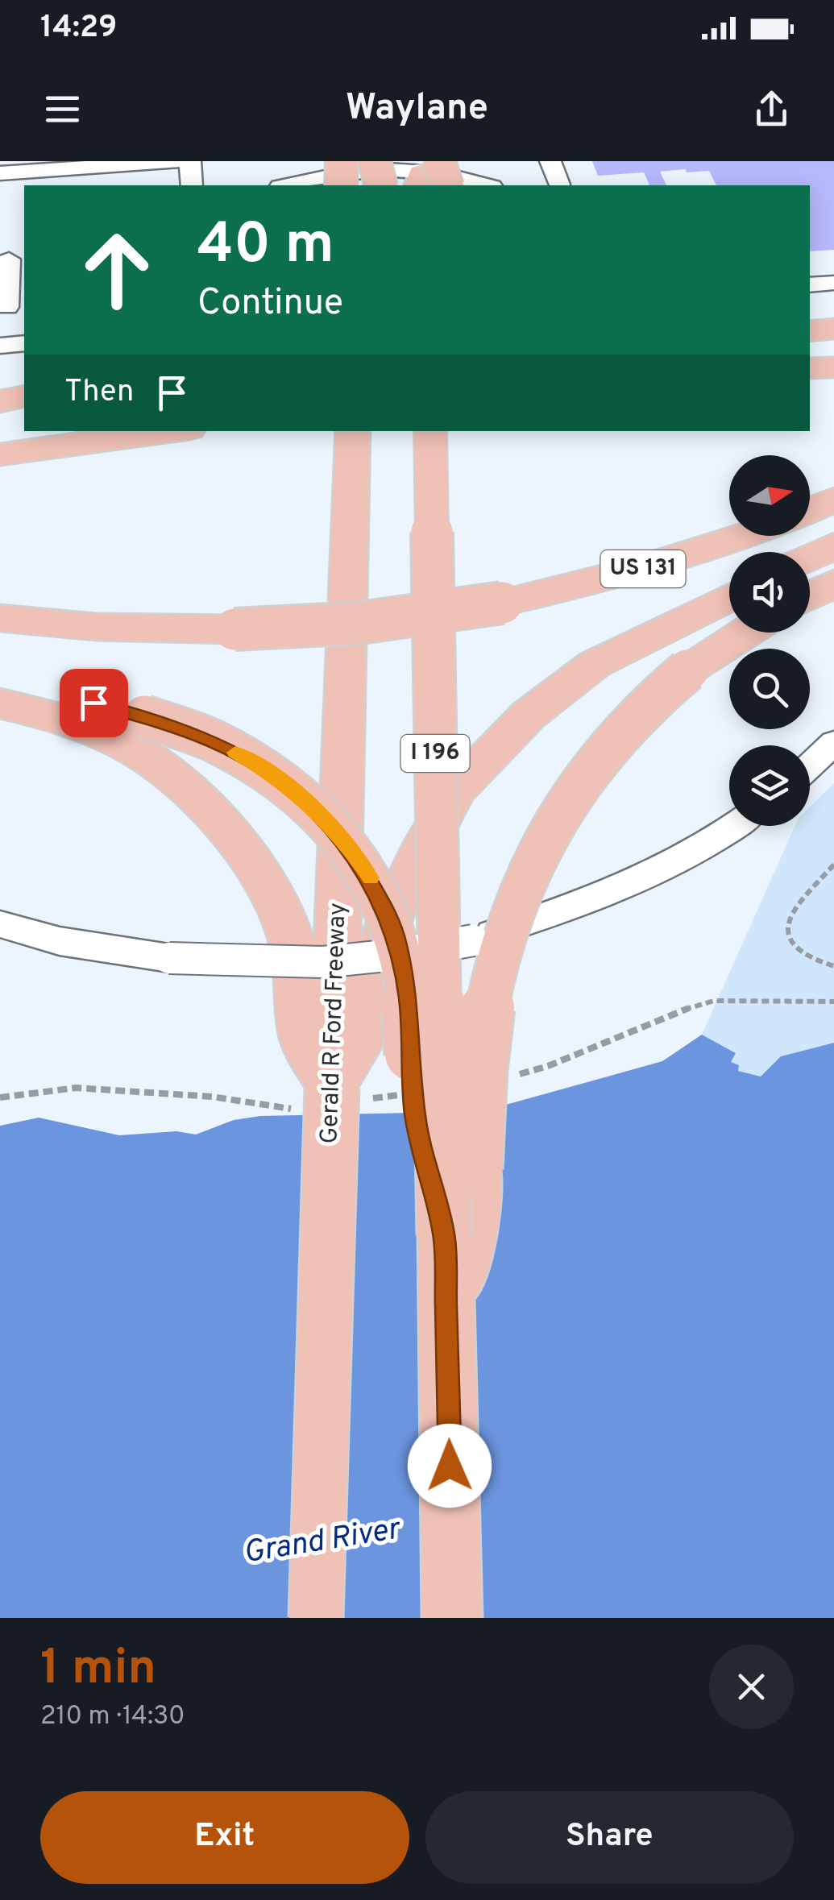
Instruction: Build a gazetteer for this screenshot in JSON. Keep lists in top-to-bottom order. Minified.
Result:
{"streets":{"highway":["US 131","I 196","Gerald R Ford Freeway"]},"water":["Grand River"],"north":"right","page":{"status":"14:29","header":"Waylane","turn":["40 m","Continue"],"then":"Then","heading":["1 min","210 m · 14:30"],"buttons":["Exit","Share"]}}
